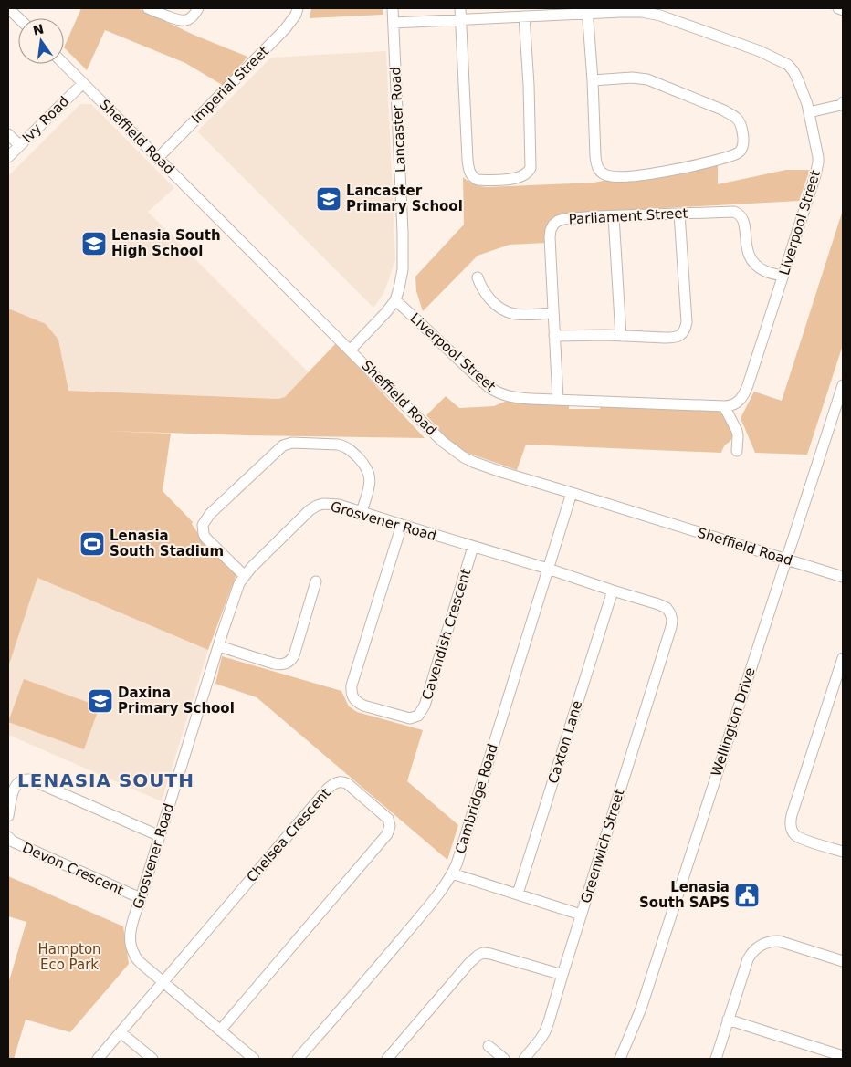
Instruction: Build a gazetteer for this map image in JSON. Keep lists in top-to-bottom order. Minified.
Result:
{"streets":{"street":["Imperial Street","Ivy Road","Lancaster Road","Sheffield Road","Parliament Street","Liverpool Street","Grosvener Road","Cavendish Crescent","Wellington Drive","Caxton Lane","Cambridge Road","Chelsea Crescent","Greenwich Street","Devon Crescent"]},"crossings":[["Imperial Street","Sheffield Road"],["Ivy Road","Sheffield Road"],["Lancaster Road","Sheffield Road"],["Lancaster Road","Liverpool Street"],["Sheffield Road","Wellington Drive"],["Sheffield Road","Cambridge Road"],["Parliament Street","Liverpool Street"],["Grosvener Road","Cavendish Crescent"],["Grosvener Road","Caxton Lane"],["Grosvener Road","Cambridge Road"],["Grosvener Road","Chelsea Crescent"],["Grosvener Road","Greenwich Street"],["Grosvener Road","Devon Crescent"]],"districts":["LENASIA SOUTH"],"parks":["Hampton Eco Park"],"places":{"school or university":["Lancaster Primary School","Lenasia South High School","Daxina Primary School"],"sports":["Lenasia South Stadium"],"public building":["Lenasia South SAPS"]},"north":"top"}
